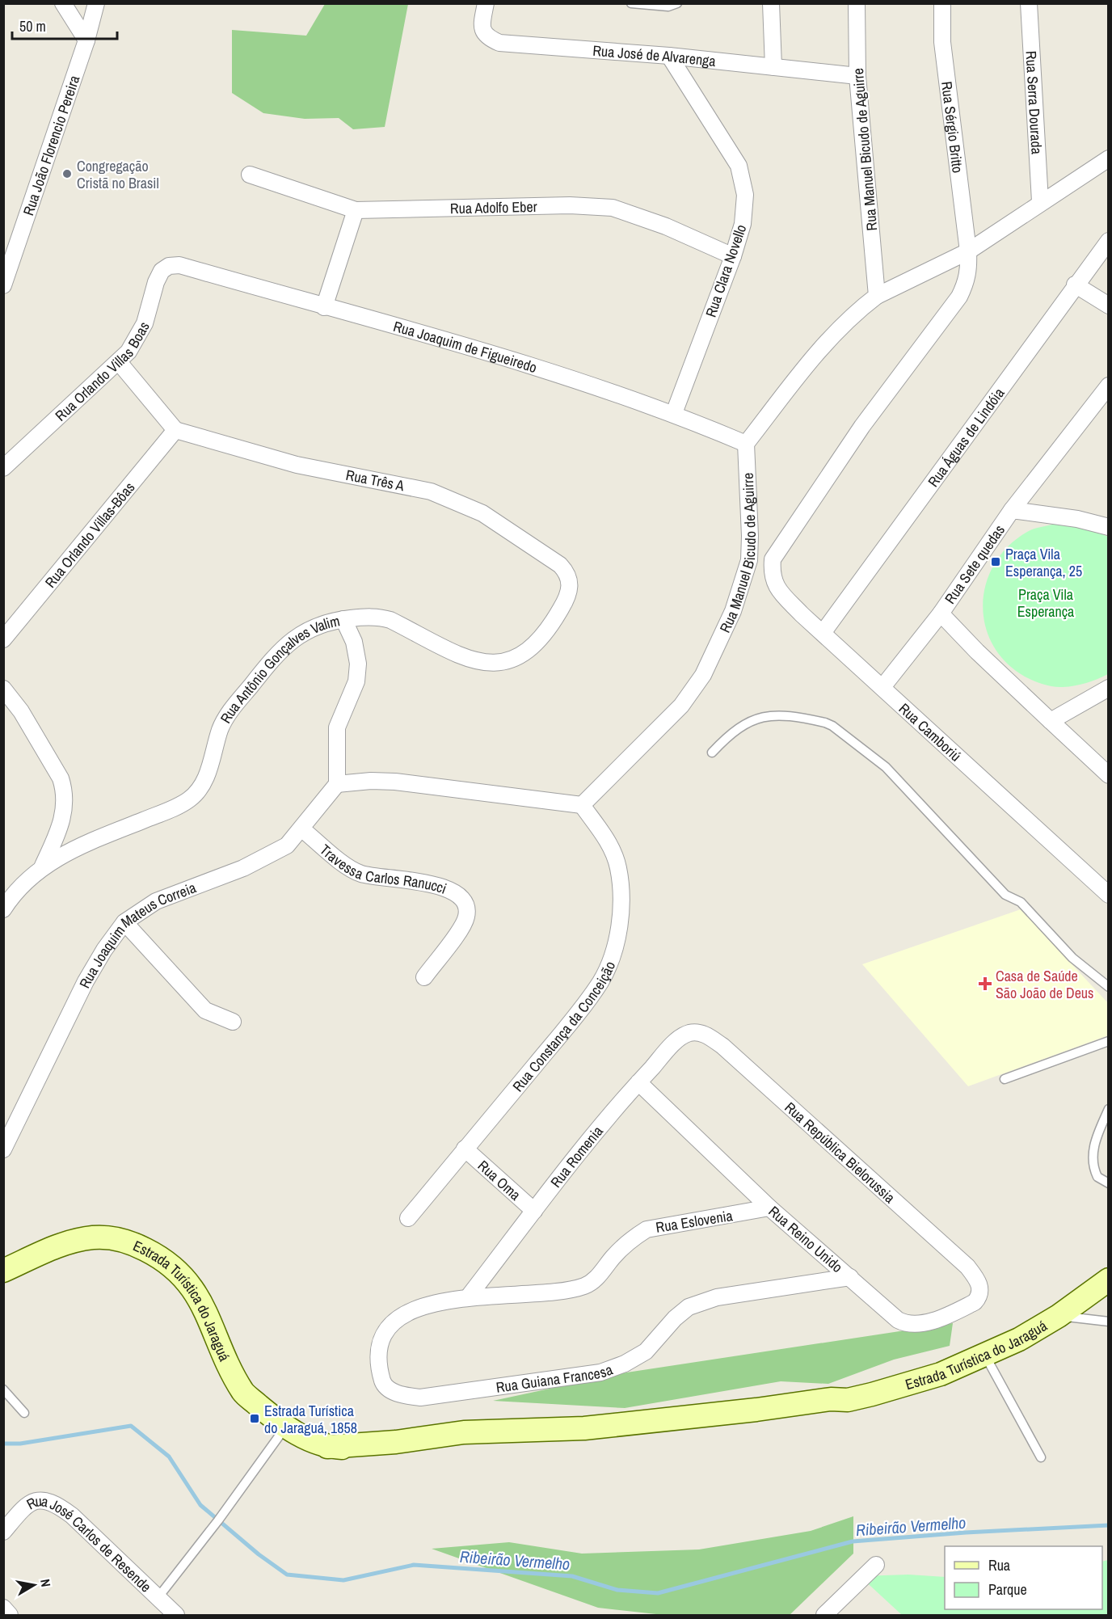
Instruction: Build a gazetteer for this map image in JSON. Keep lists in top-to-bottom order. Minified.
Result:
{"streets":{"main road":["Estrada Turística do Jaraguá"],"street":["Rua José de Alvarenga","Rua Serra Dourada","Rua Sérgio Britto","Rua João Florencio Pereira","Rua Manuel Bicudo de Aguirre","Rua Adolfo Eber","Rua Clara Novello","Rua Joaquim de Figueiredo","Rua Orlando Villas Boas","Rua Águas de Lindóia","Rua Três A","Rua Orlando Villas-Bôas","Rua Sete quedas","Rua Antônio Gonçalves Valim","Rua Camboriú","Travessa Carlos Ranucci","Rua Joaquim Mateus Correia","Rua Constança da Conceição","Rua República Bielorussia","Rua Romenia","Rua Oma","Rua Eslovenia","Rua Reino Unido","Rua Guiana Francesa","Rua José Carlos de Resende"]},"crossings":[["Rua José de Alvarenga","Rua Manuel Bicudo de Aguirre"],["Rua José de Alvarenga","Rua Clara Novello"],["Rua Sérgio Britto","Rua Camboriú"],["Rua Manuel Bicudo de Aguirre","Rua Joaquim de Figueiredo"],["Rua Manuel Bicudo de Aguirre","Rua Constança da Conceição"],["Rua Adolfo Eber","Rua Clara Novello"],["Rua Clara Novello","Rua Joaquim de Figueiredo"],["Rua Joaquim de Figueiredo","Rua Orlando Villas Boas"],["Rua Águas de Lindóia","Rua Camboriú"],["Rua Três A","Rua Orlando Villas-Bôas"],["Rua Três A","Rua Antônio Gonçalves Valim"],["Travessa Carlos Ranucci","Rua Joaquim Mateus Correia"],["Rua Constança da Conceição","Rua Oma"],["Rua República Bielorussia","Rua Romenia"],["Rua República Bielorussia","Rua Reino Unido"],["Rua Romenia","Rua Oma"],["Rua Romenia","Rua Eslovenia"],["Rua Romenia","Rua Reino Unido"],["Rua Romenia","Rua Guiana Francesa"],["Rua Eslovenia","Rua Reino Unido"],["Rua Eslovenia","Rua Guiana Francesa"],["Rua Reino Unido","Rua Guiana Francesa"]],"water":["Ribeirão Vermelho"],"parks":["Praça Vila Esperança"],"places":{"other":["Congregação Cristã no Brasil"],"transit":["Praça Vila Esperança, 25","Estrada Turística do Jaraguá, 1858"],"health":["Casa de Saúde São João de Deus"]},"legend":["Rua","Parque"],"scale_bar":"50 m","north":"right"}
